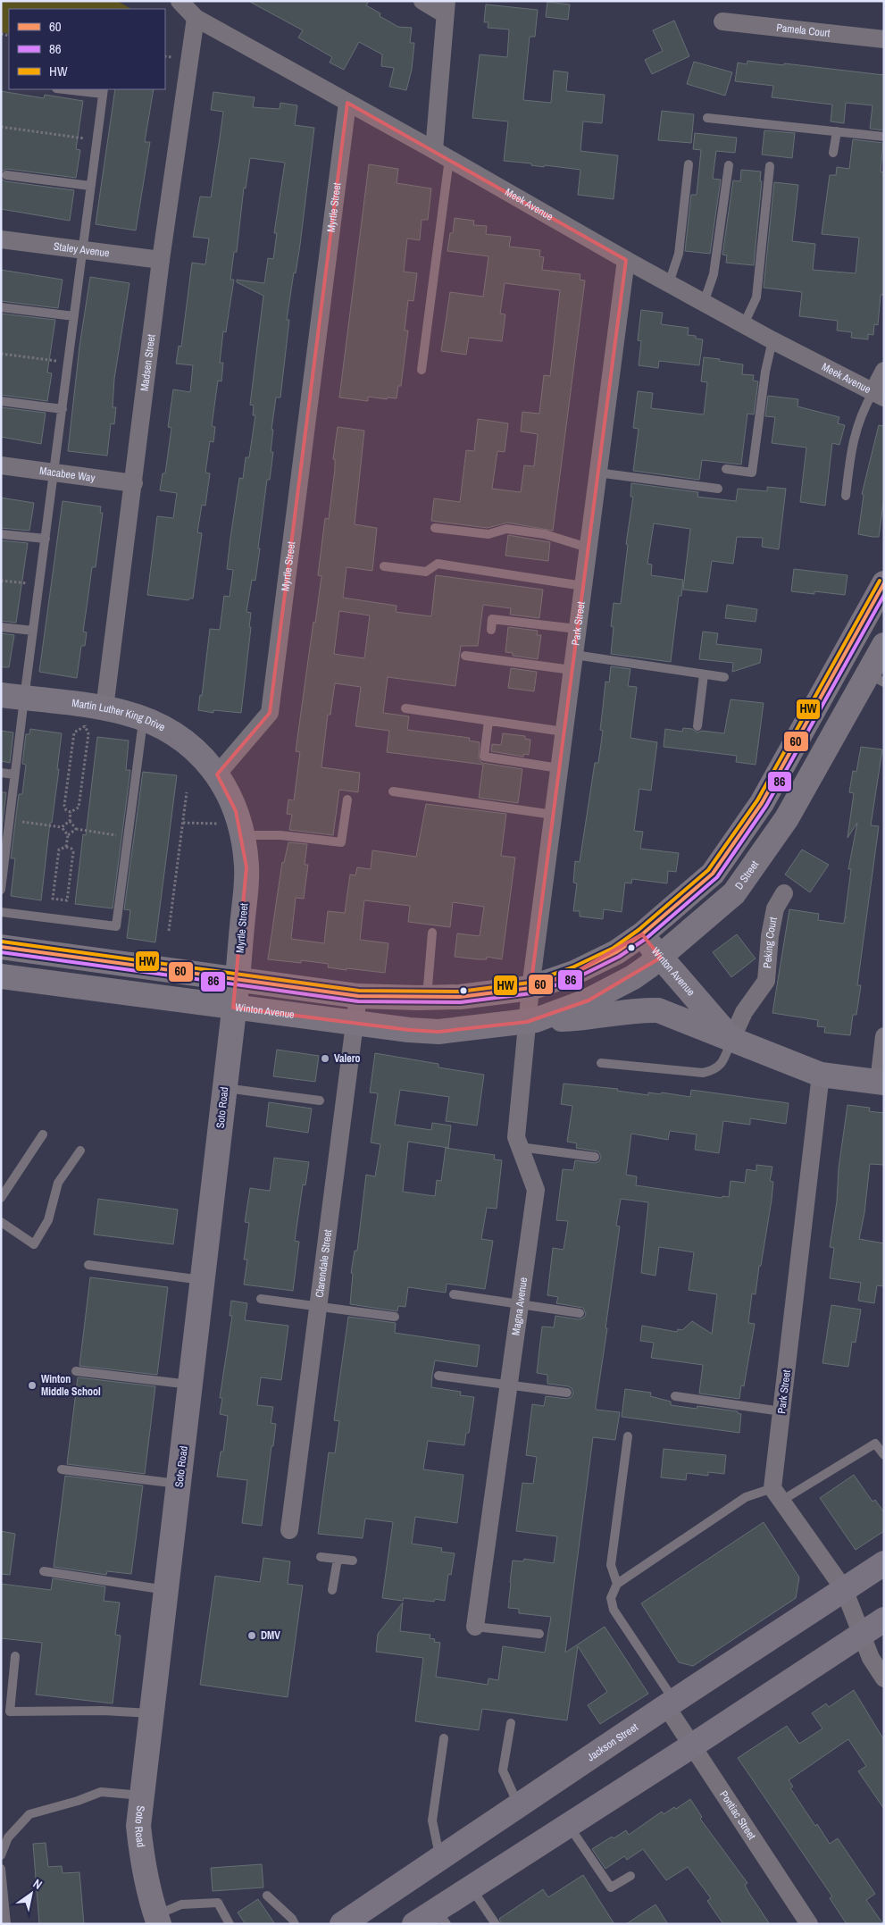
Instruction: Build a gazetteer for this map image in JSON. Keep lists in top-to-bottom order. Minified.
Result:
{"streets":{"main road":["Myrtle Street","Martin Luther King Drive","D Street","Winton Avenue","Soto Road","Jackson Street"],"street":["Pamela Court","Meek Avenue","Staley Avenue","Madsen Street","Macabee Way","Park Street","Peking Court","Clarendale Street","Magna Avenue","Pontiac Street"]},"crossings":[["Meek Avenue","Myrtle Street"],["Meek Avenue","Madsen Street"],["Meek Avenue","Park Street"],["Myrtle Street","Martin Luther King Drive"],["Myrtle Street","Winton Avenue"],["Myrtle Street","Soto Road"],["Staley Avenue","Madsen Street"],["Madsen Street","Macabee Way"],["Madsen Street","Martin Luther King Drive"],["Park Street","Winton Avenue"],["Park Street","Magna Avenue"],["D Street","Winton Avenue"],["D Street","Magna Avenue"],["Peking Court","Winton Avenue"],["Winton Avenue","Soto Road"],["Winton Avenue","Clarendale Street"],["Winton Avenue","Magna Avenue"],["Jackson Street","Pontiac Street"]],"places":["Valero","Winton Middle School","DMV"],"lines":["transit line HW","transit line 60","transit line 86"],"legend":["60","86","HW"],"north":"top right"}
